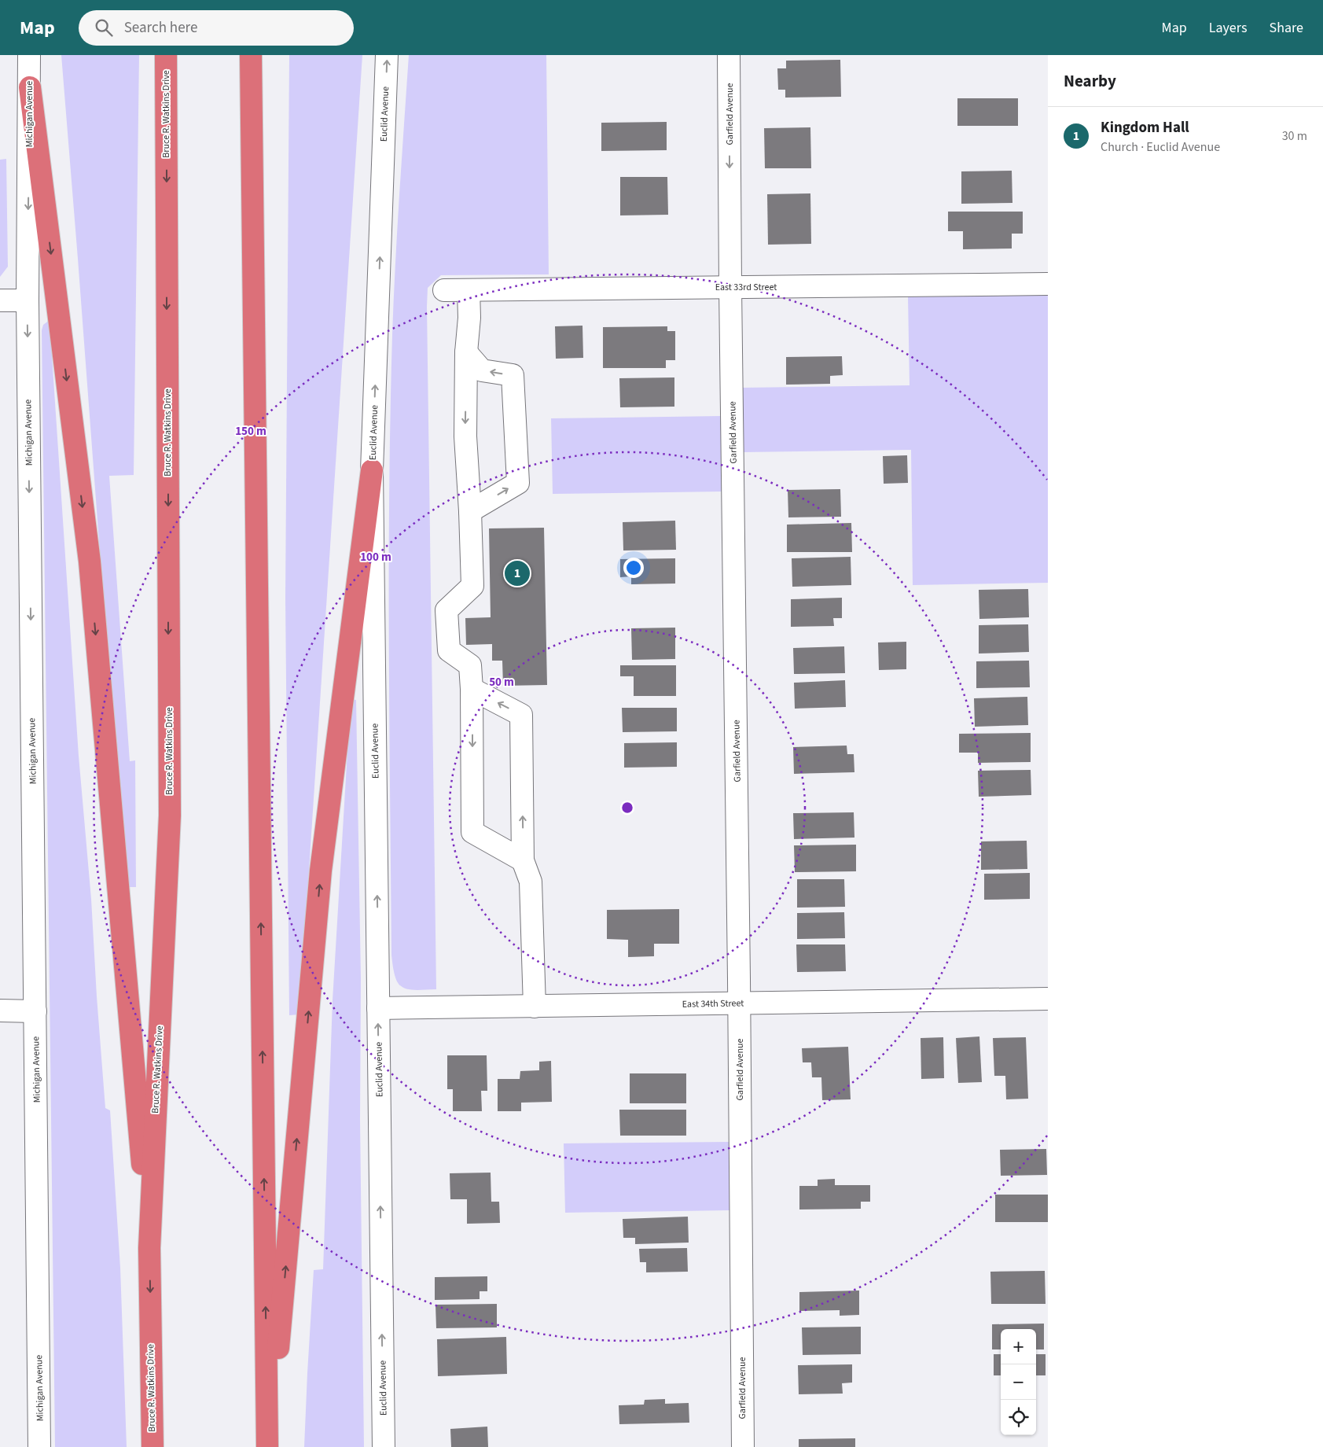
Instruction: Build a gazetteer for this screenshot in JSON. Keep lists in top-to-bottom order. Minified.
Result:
{"streets":{"highway":["Bruce R. Watkins Drive"],"street":["Michigan Avenue","Euclid Avenue","Garfield Avenue","East 33rd Street","East 34th Street"]},"crossings":[["Euclid Avenue","East 34th Street"],["Garfield Avenue","East 33rd Street"],["Garfield Avenue","East 34th Street"]],"one_way":["Michigan Avenue","Euclid Avenue"],"page":{"header":"Map","search":"Search here","nav":["Map","Layers","Share"],"heading":"Nearby","list":[{"mark":"1","name":"Kingdom Hall","note":"Church · Euclid Avenue","value":"30 m"}],"pins":"1","map_buttons":["+","−"]},"rings":["150 m","100 m","50 m"]}
